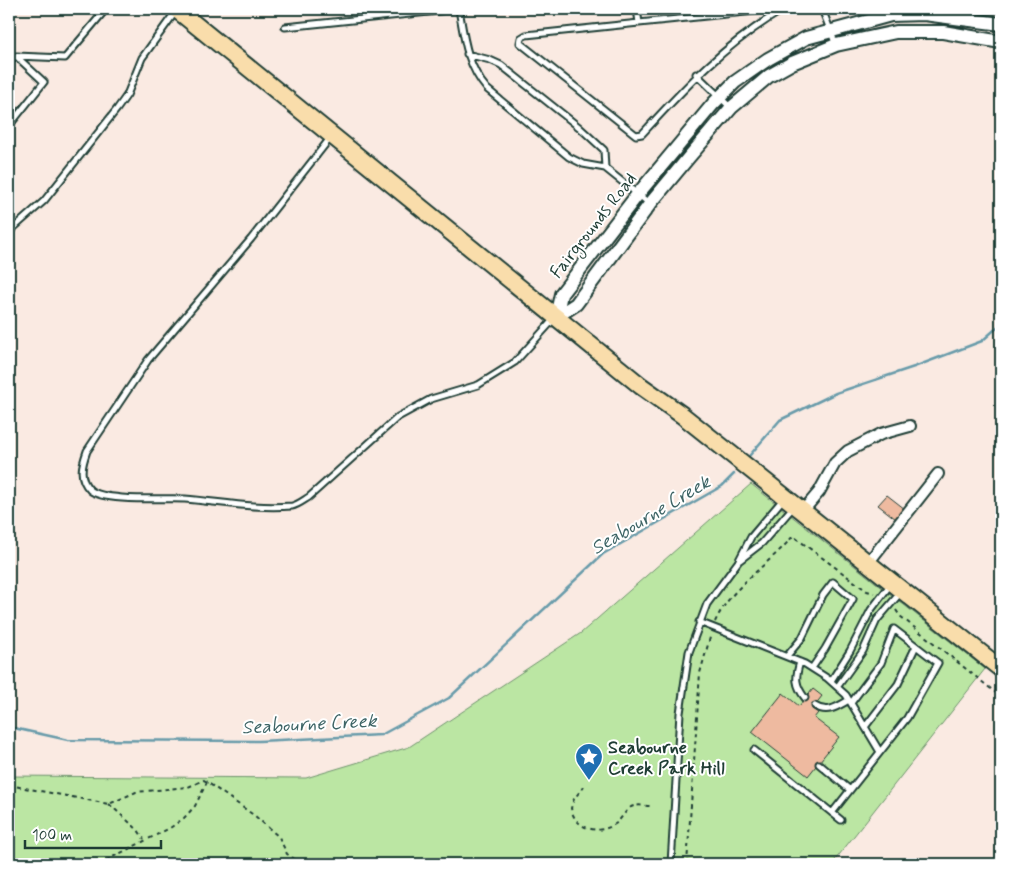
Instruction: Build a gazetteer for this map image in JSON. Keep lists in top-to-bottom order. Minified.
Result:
{"streets":{"street":["Fairgrounds Road"]},"water":["Seabourne Creek"],"places":{"place":["Seabourne Creek Park Hill"]},"scale_bar":"100 m"}
